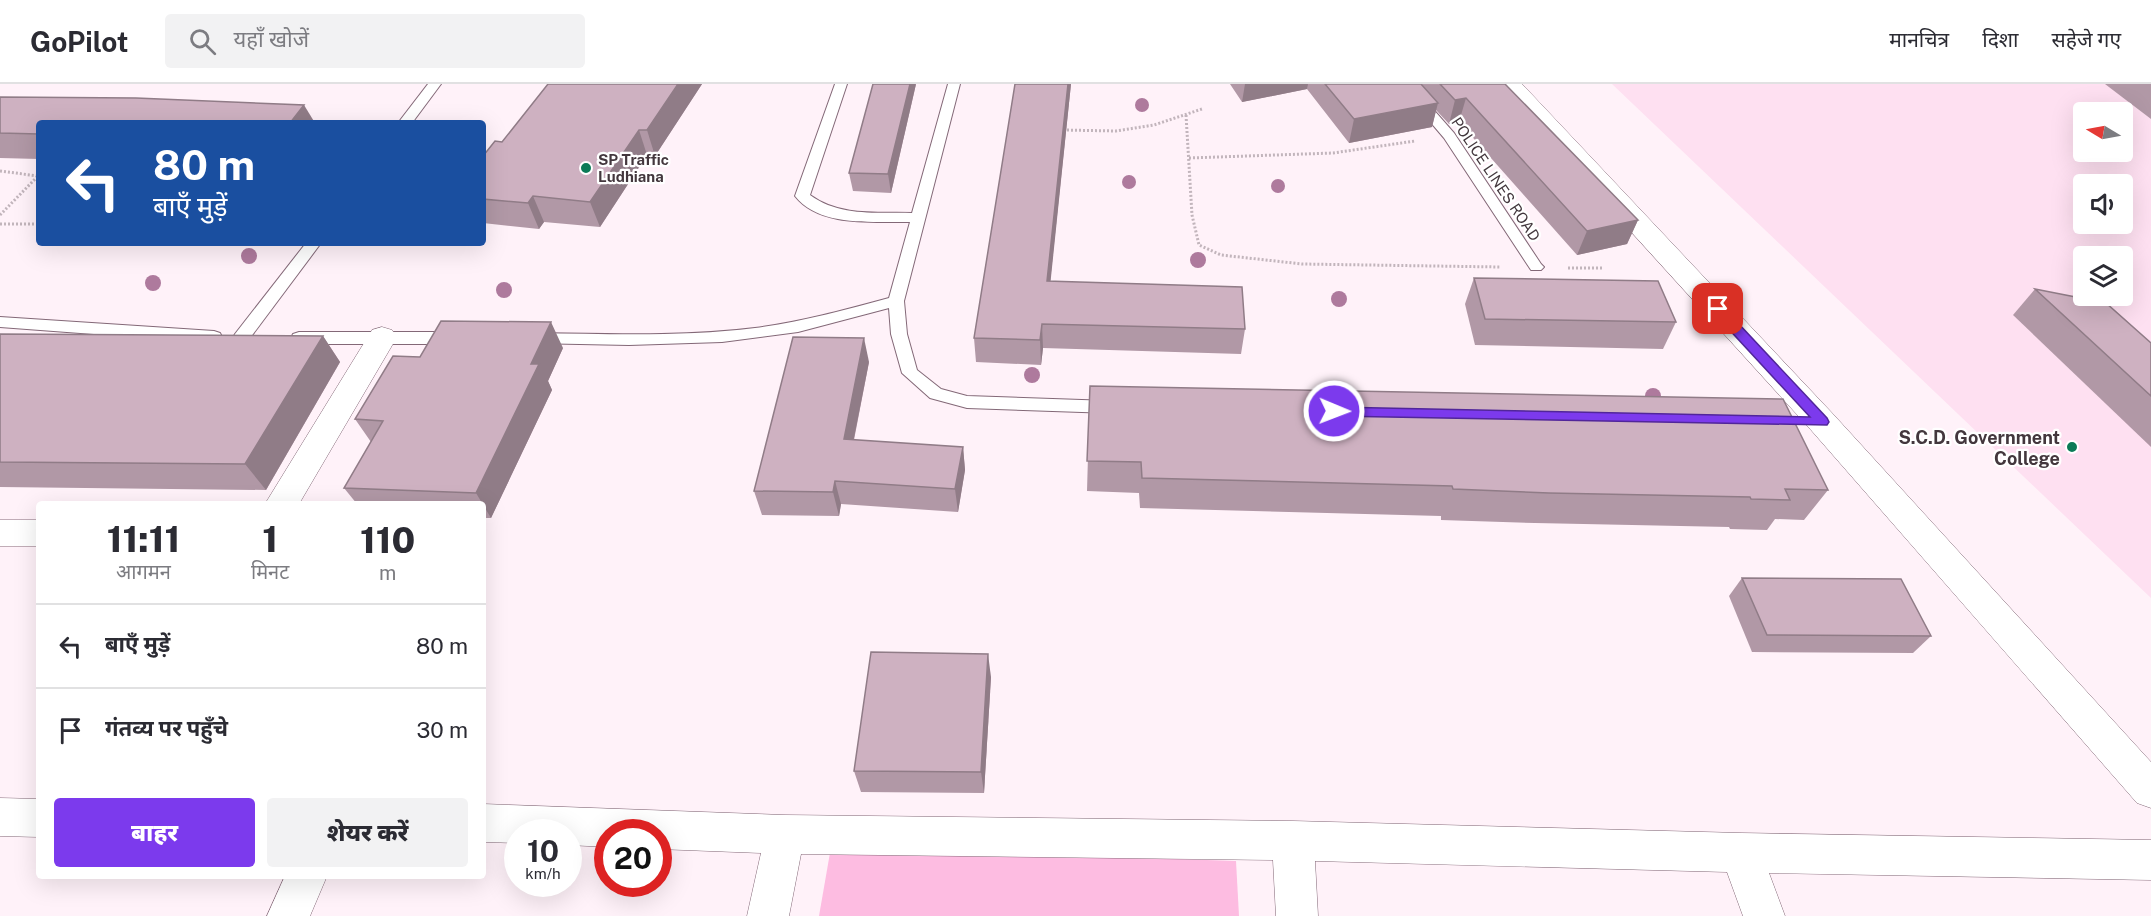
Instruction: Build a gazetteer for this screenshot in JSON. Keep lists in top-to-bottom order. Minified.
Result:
{"streets":{"lane":["POLICE LINES ROAD"]},"places":["SP Traffic Ludhiana","S.C.D. Government College"],"north":"left","page":{"header":"GoPilot","search":"यहाँ खोजें","nav":["मानचित्र","दिशा","सहेजे गए"],"turn":["80 m","बाएँ मुड़ें"],"eta":["11:11","आगमन","1","मिनट","110","m"],"list":[{"name":"बाएँ मुड़ें","value":"80 m"},{"name":"गंतव्य पर पहुँचे","value":"30 m"}],"buttons":["बाहर","शेयर करें"],"speed":"10 km/h","limit":"20"}}
